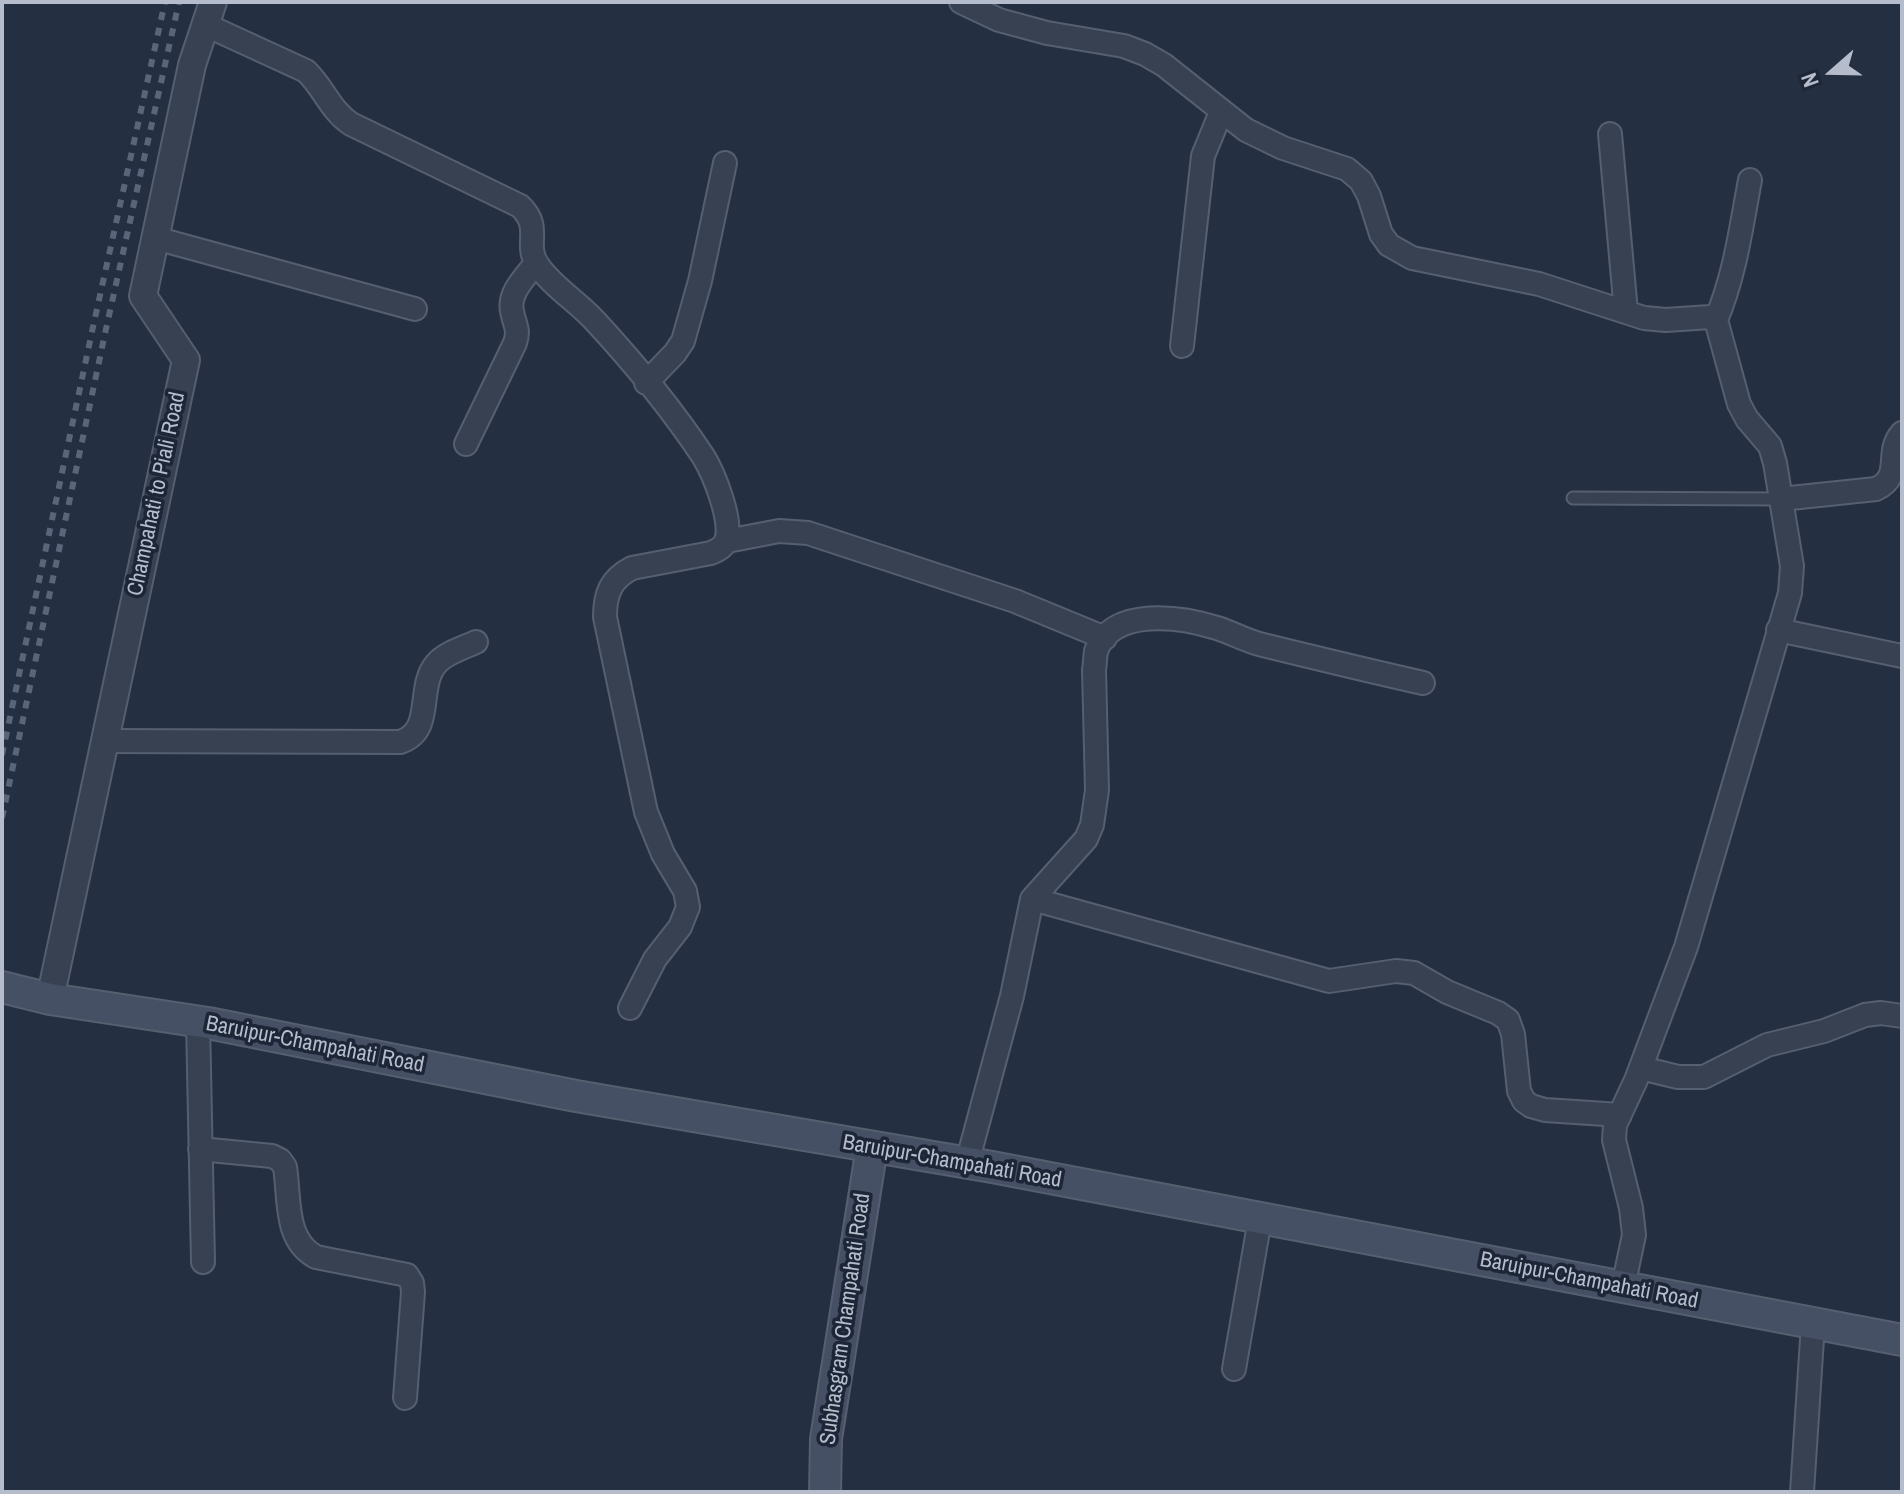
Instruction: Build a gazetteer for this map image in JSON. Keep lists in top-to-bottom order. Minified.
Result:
{"streets":{"main road":["Baruipur-Champahati Road","Subhasgram Champahati Road"],"street":["Champahati to Piali Road"]},"crossings":[["Champahati to Piali Road","Baruipur-Champahati Road"],["Baruipur-Champahati Road","Subhasgram Champahati Road"]],"north":"left"}
